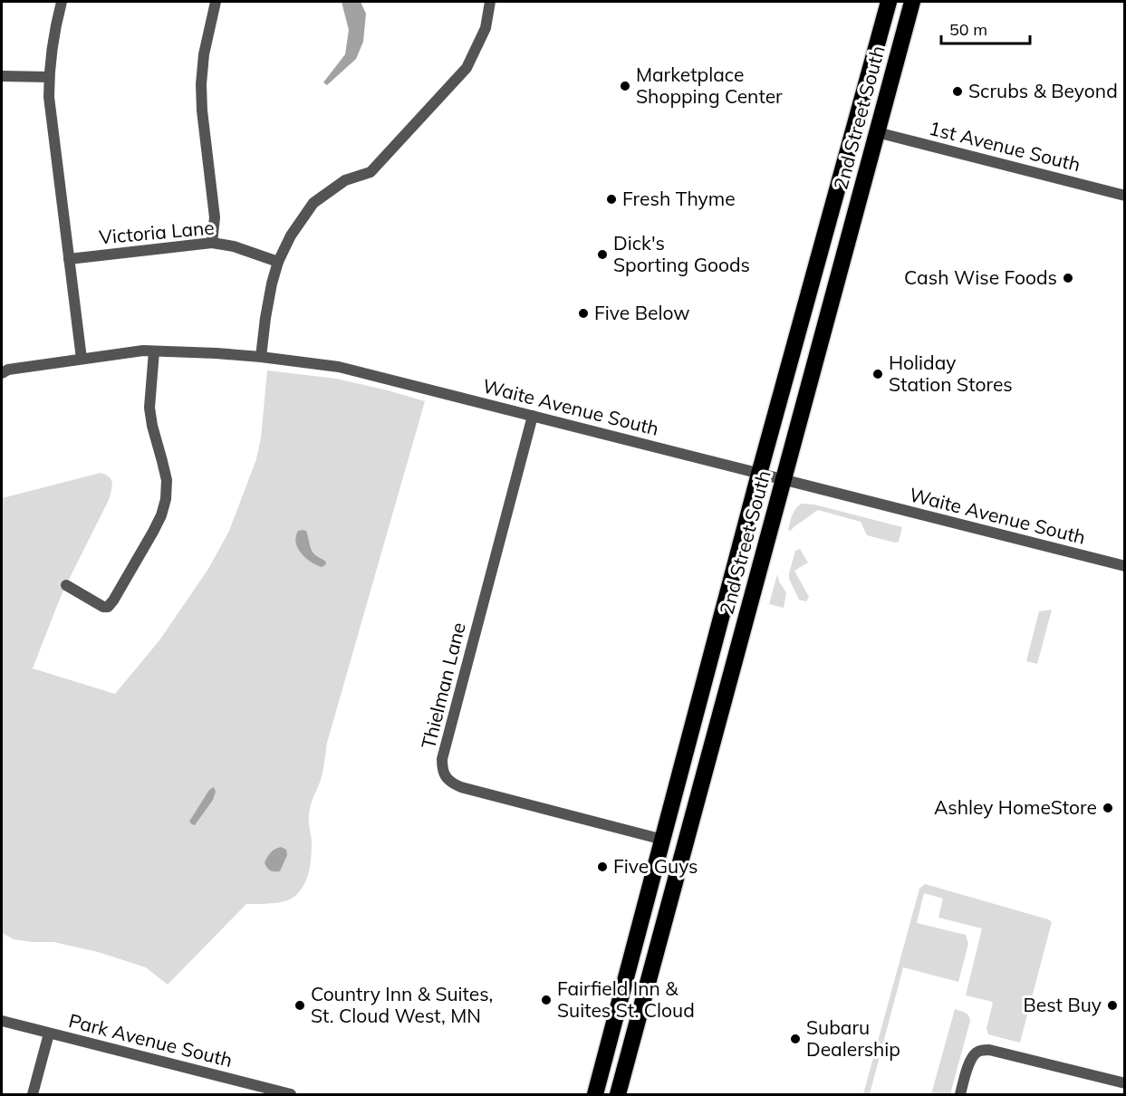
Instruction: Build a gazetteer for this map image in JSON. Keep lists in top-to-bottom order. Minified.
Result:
{"streets":{"highway":["2nd Street South"],"street":["1st Avenue South","Victoria Lane","Waite Avenue South","Thielman Lane","Park Avenue South"]},"crossings":[["2nd Street South","1st Avenue South"],["2nd Street South","Waite Avenue South"],["2nd Street South","Thielman Lane"],["Waite Avenue South","Thielman Lane"]],"places":["Marketplace Shopping Center","Scrubs & Beyond","Fresh Thyme","Dick's Sporting Goods","Cash Wise Foods","Five Below","Holiday Station Stores","Ashley HomeStore","Five Guys","Fairfield Inn & Suites St. Cloud","Country Inn & Suites, St. Cloud West, MN","Best Buy","Subaru Dealership"],"scale_bar":"50 m"}
